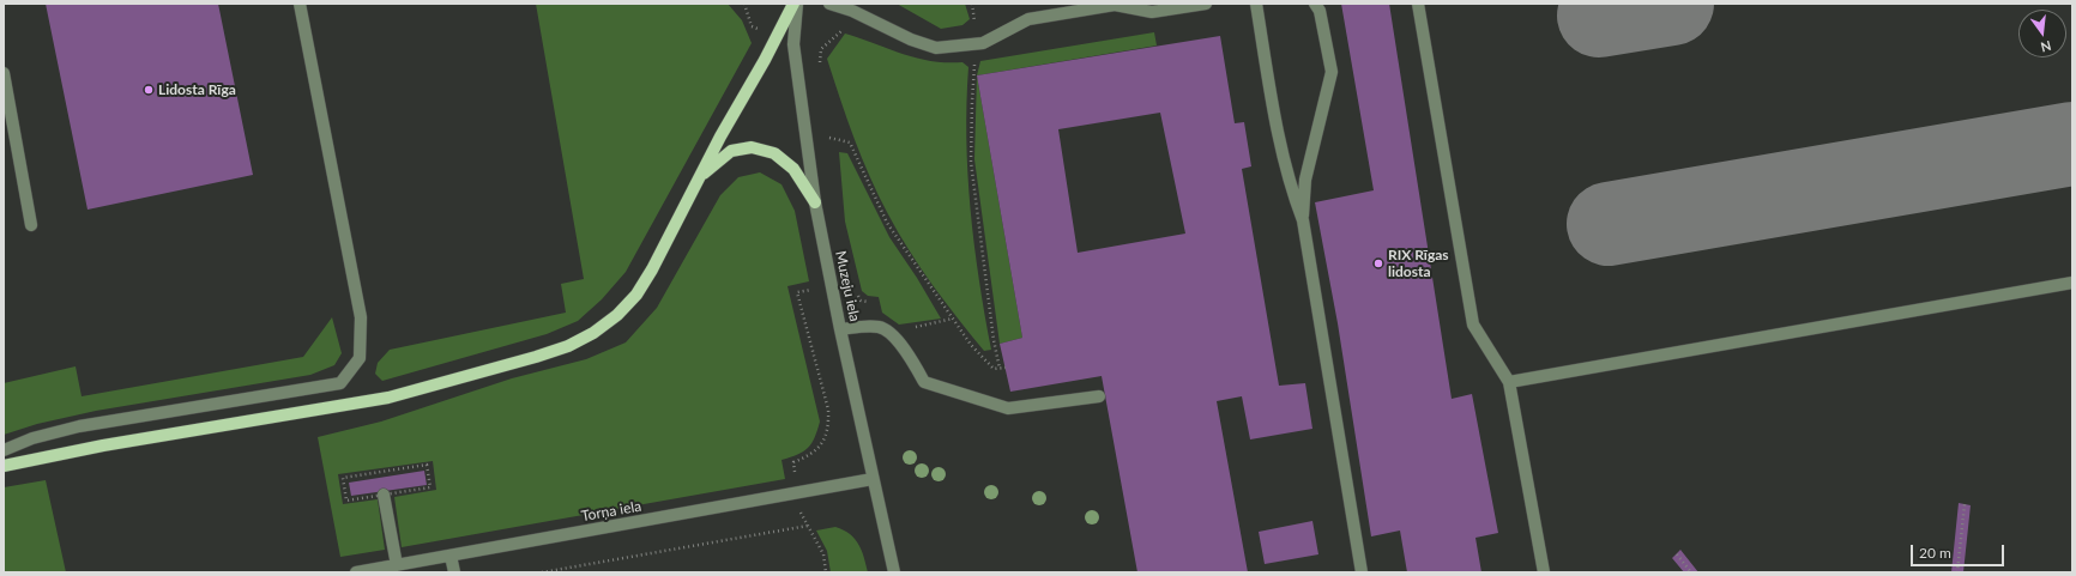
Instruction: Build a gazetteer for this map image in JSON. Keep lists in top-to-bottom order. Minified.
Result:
{"streets":{"street":["Muzeju iela","Torņa iela"]},"crossings":[["Muzeju iela","Torņa iela"]],"places":["Lidosta Rīga","RIX Rīgas lidosta"],"scale_bar":"20 m","north":"bottom"}
